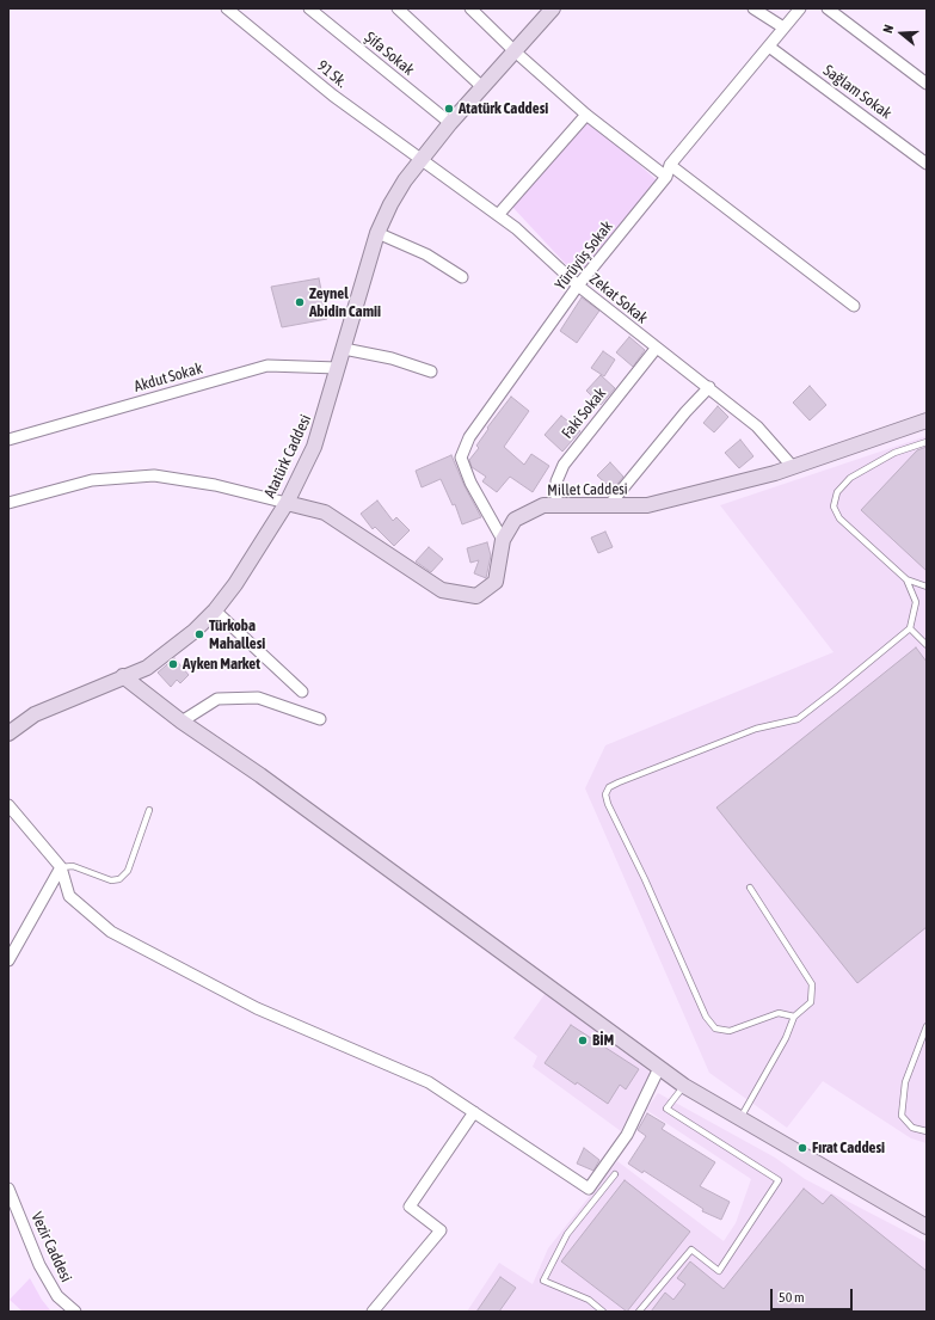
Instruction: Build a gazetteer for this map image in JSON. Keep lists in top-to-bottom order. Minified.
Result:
{"streets":{"street":["Şifa Sokak","91 Sk.","Sağlam Sokak","Yürüyüş Sokak","Zekat Sokak","Akdut Sokak","Faki Sokak","Atatürk Caddesi","Millet Caddesi","Vezir Caddesi"]},"crossings":[["Şifa Sokak","Atatürk Caddesi"],["91 Sk.","Zekat Sokak"],["91 Sk.","Atatürk Caddesi"],["Sağlam Sokak","Yürüyüş Sokak"],["Yürüyüş Sokak","Zekat Sokak"],["Yürüyüş Sokak","Millet Caddesi"],["Zekat Sokak","Faki Sokak"],["Zekat Sokak","Atatürk Caddesi"],["Zekat Sokak","Millet Caddesi"],["Akdut Sokak","Atatürk Caddesi"],["Faki Sokak","Millet Caddesi"],["Atatürk Caddesi","Millet Caddesi"]],"places":["Atatürk Caddesi","Zeynel Abidin Camii","Türkoba Mahallesi","Ayken Market","BİM","Fırat Caddesi"],"scale_bar":"50 m","north":"left"}
